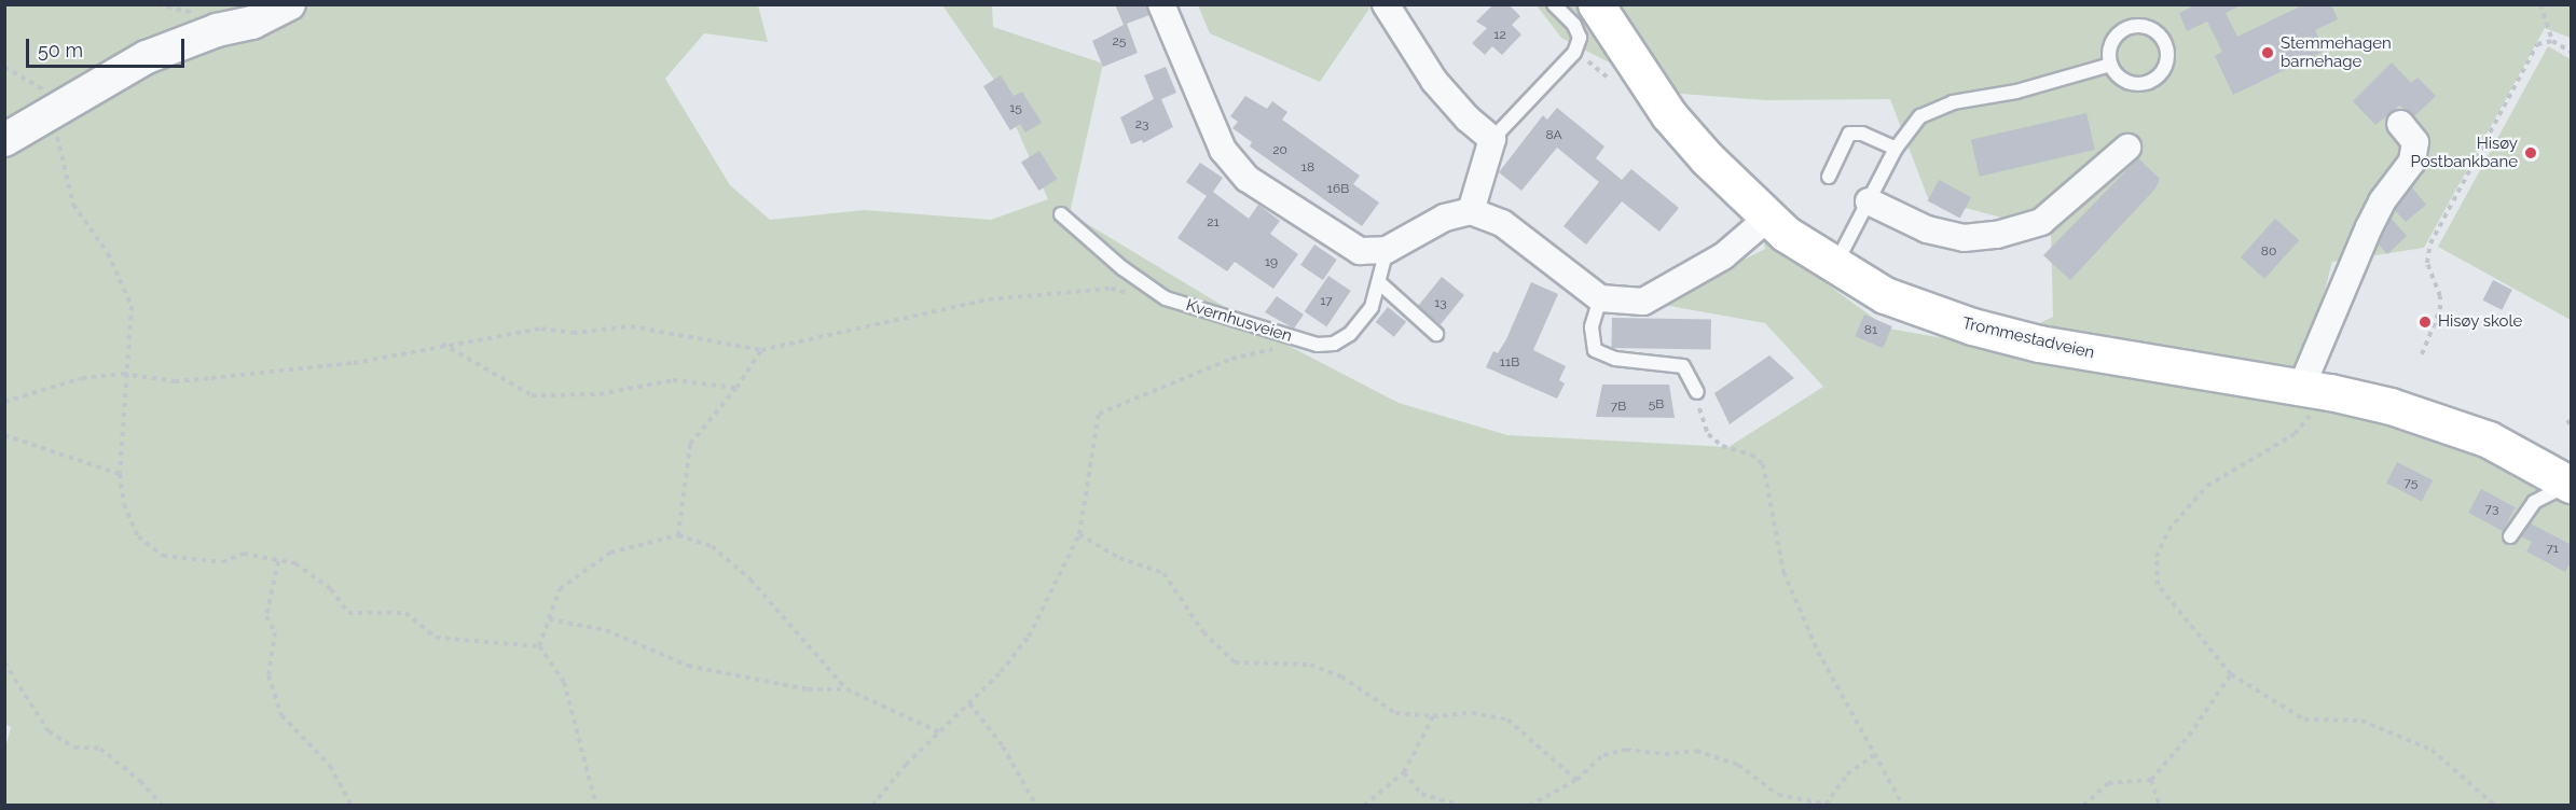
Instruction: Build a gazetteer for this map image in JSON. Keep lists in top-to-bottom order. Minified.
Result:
{"streets":{"main road":["Trommestadveien"],"lane":["Kvernhusveien"]},"places":["Stemmehagen barnehage","Hisøy Postbankbane","Hisøy skole"],"house_numbers":["12","25","15","23","8A","20","18","16B","21","80","19","17","13","81","11B","5B","7B","75","73","71"],"scale_bar":"50 m"}
